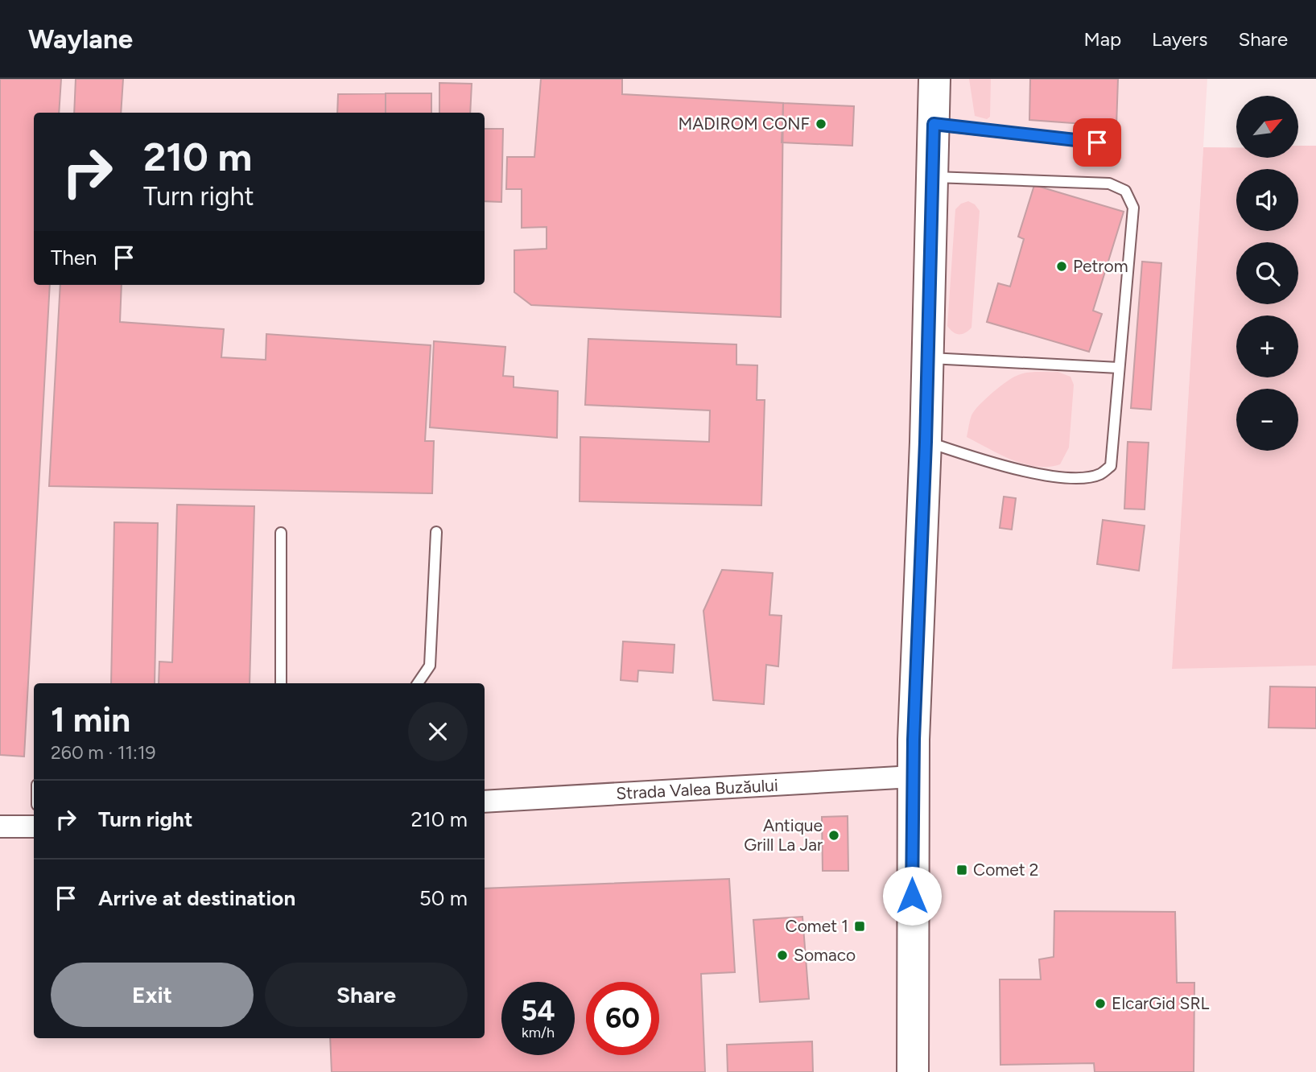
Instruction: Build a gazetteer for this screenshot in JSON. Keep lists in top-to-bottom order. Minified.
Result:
{"streets":{"street":["Strada Valea Buzăului"]},"places":{"other":["MADIROM CONF","Petrom","Antique Grill La Jar","Somaco","ElcarGid SRL"],"transit":["Comet 2","Comet 1"]},"north":"top right","page":{"header":"Waylane","nav":["Map","Layers","Share"],"map_buttons":["+","−"],"turn":["210 m","Turn right"],"then":"Then","heading":["1 min","260 m · 11:19"],"list":[{"name":"Turn right","value":"210 m"},{"name":"Arrive at destination","value":"50 m"}],"buttons":["Exit","Share"],"speed":"54 km/h","limit":"60"}}
